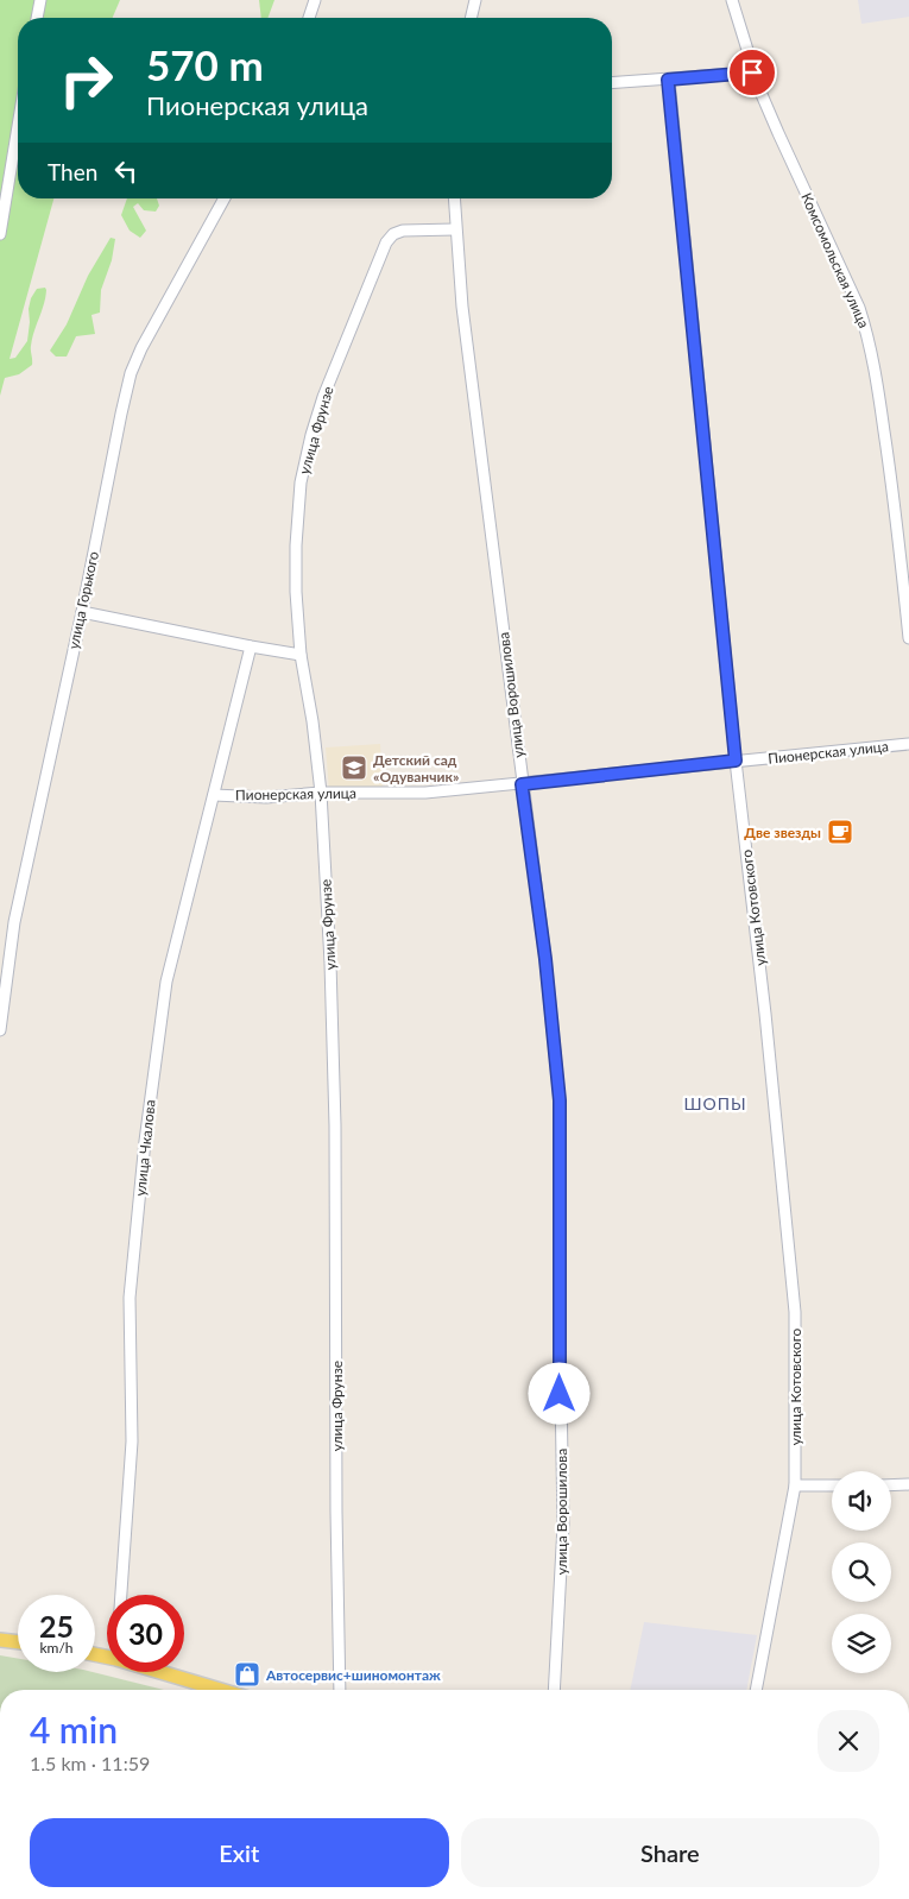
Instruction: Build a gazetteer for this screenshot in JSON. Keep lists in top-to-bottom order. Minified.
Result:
{"streets":{"street":["Комсомольская улица","улица Фрунзе","улица Горького","улица Ворошилова","Пионерская улица","улица Котовского","улица Чкалова"]},"crossings":[["улица Фрунзе","улица Ворошилова"],["улица Фрунзе","Пионерская улица"],["улица Ворошилова","Пионерская улица"],["Пионерская улица","улица Котовского"],["Пионерская улица","улица Чкалова"]],"districts":["ШОПЫ"],"places":{"school or university":["Детский сад «Одуванчик»"],"cafe":["Две звезды"],"shop":["Автосервис+шиномонтаж"]},"page":{"turn":["570 m","Пионерская улица"],"then":"Then","speed":"25 km/h","limit":"30","heading":["4 min","1.5 km · 11:59"],"buttons":["Exit","Share"]}}
